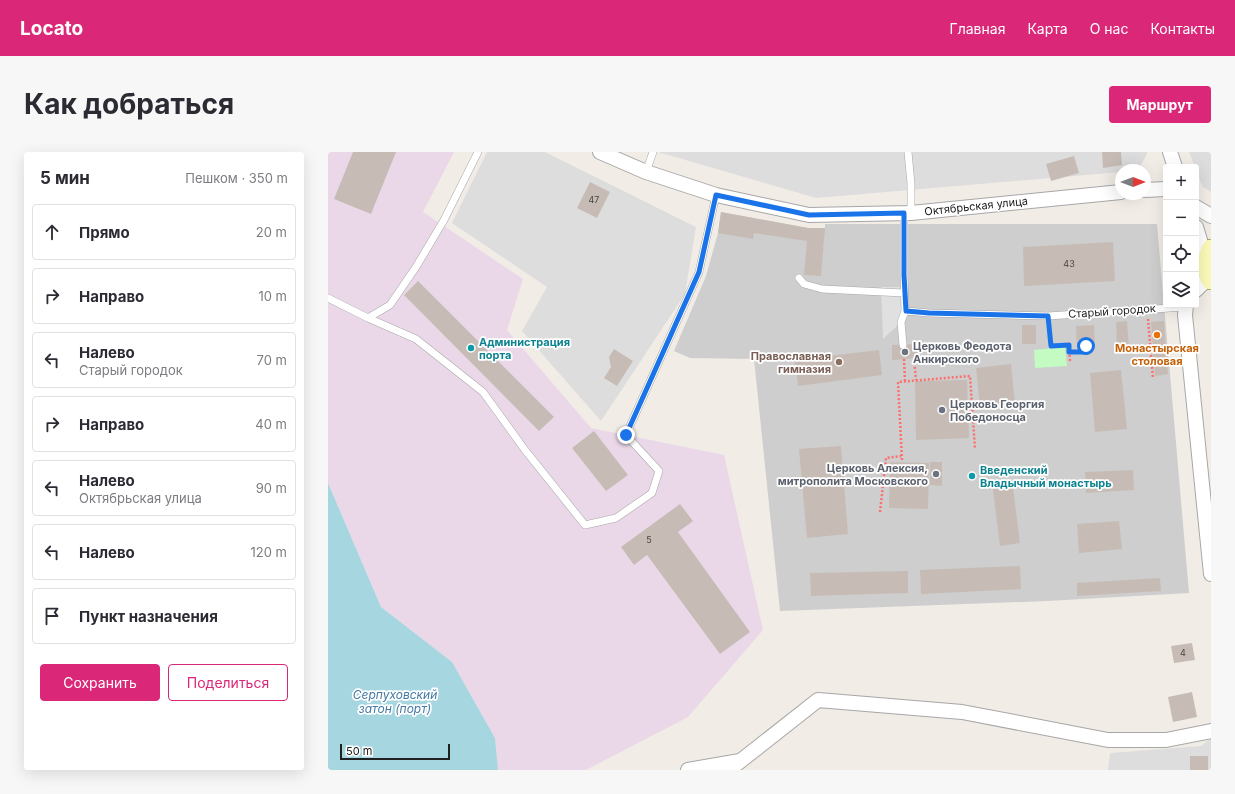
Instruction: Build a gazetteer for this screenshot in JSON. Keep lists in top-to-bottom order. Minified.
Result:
{"streets":{"street":["Октябрьская улица"],"lane":["Старый городок"]},"water":["Серпуховский затон (порт)"],"places":["Монастырская столовая","Администрация порта","Церковь Феодота Анкирского","Православная гимназия","Церковь Георгия Победоносца","Церковь Алексия, митрополита Московского","Введенский Владычный монастырь"],"house_numbers":["47","43","5","4"],"scale_bar":"50 m","north":"right","page":{"header":"Locato","nav":["Главная","Карта","О нас","Контакты"],"buttons":["Маршрут",["Сохранить","Поделиться"]],"title":"Как добраться","heading":["5 мин","Пешком · 350 m"],"map_buttons":["+","−"],"list":[["Прямо","20 m"],["Направо","10 m"],["Налево","Старый городок","70 m"],["Направо","40 m"],["Налево","Октябрьская улица","90 m"],["Налево","120 m"],"Пункт назначения"],"scale":"50 m"}}
